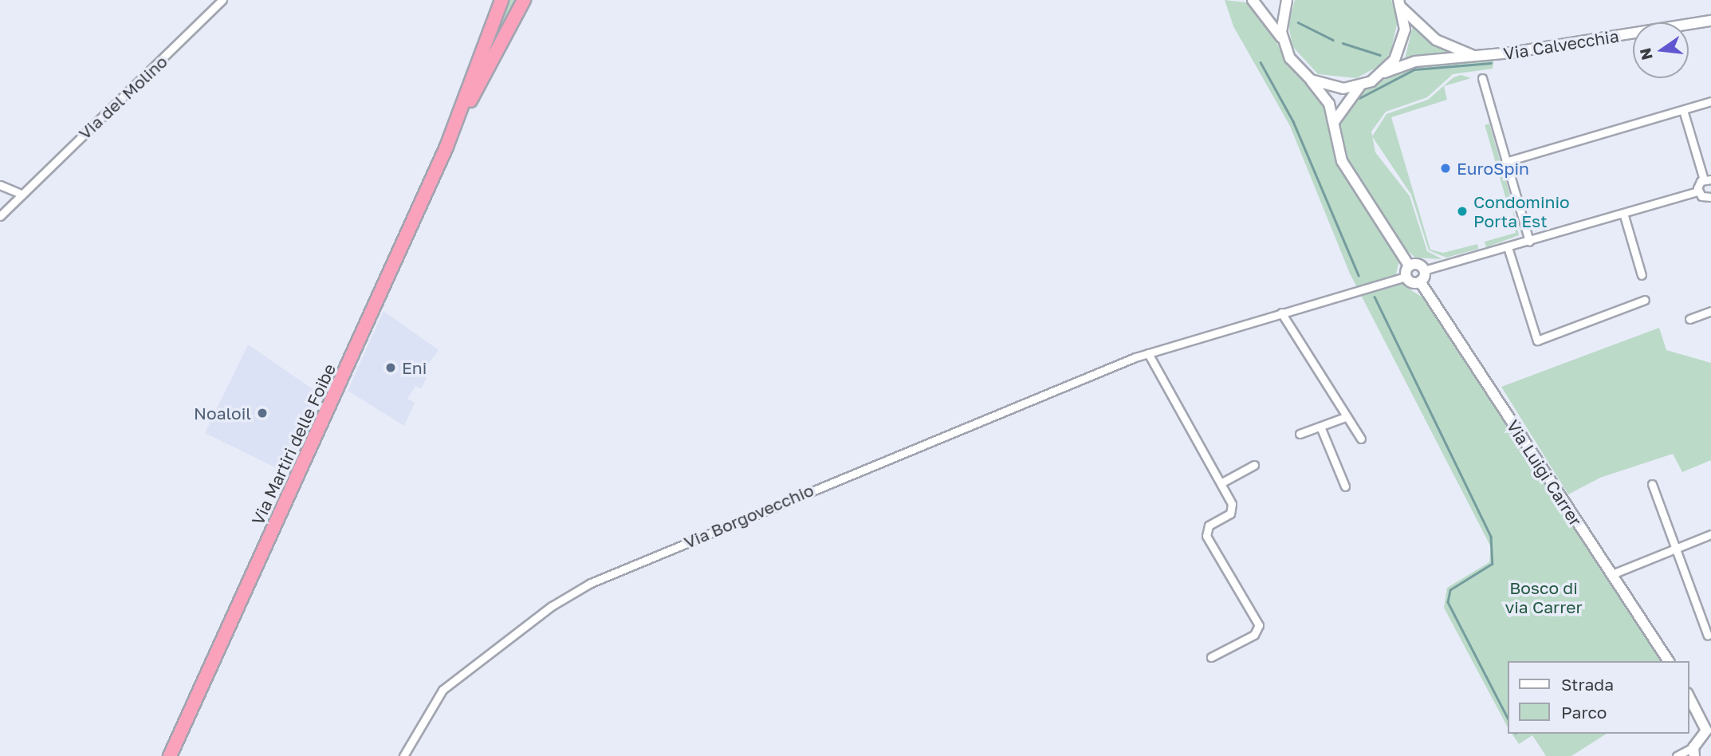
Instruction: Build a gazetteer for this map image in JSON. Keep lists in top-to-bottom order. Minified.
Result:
{"streets":{"highway":["Via Martiri delle Foibe"],"street":["Via Calvecchia","Via del Molino","Via Luigi Carrer","Via Borgovecchio"]},"parks":["Bosco di via Carrer"],"places":["EuroSpin","Condominio Porta Est","Eni","Noaloil"],"legend":["Strada","Parco"],"north":"left"}
